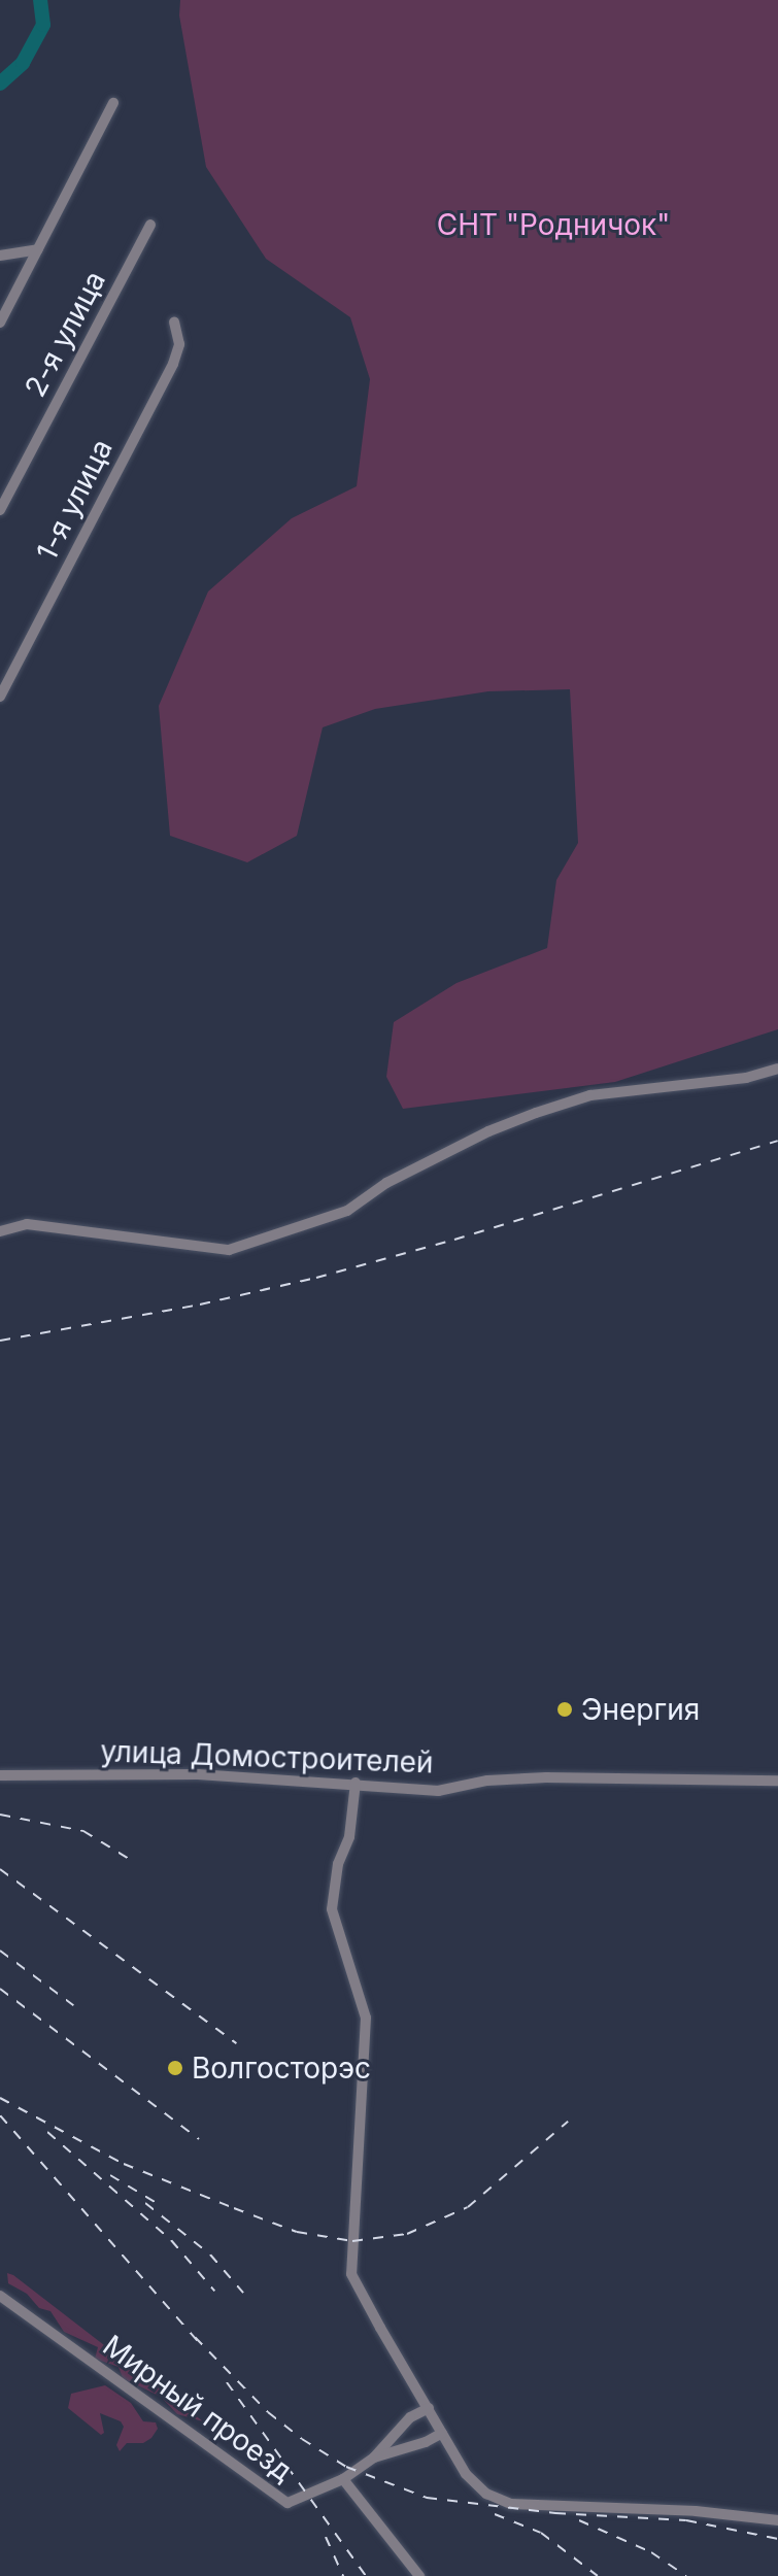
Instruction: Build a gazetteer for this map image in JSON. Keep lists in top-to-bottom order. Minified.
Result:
{"streets":{"street":["2-я улица","1-я улица","улица Домостроителей","Мирный проезд"]},"parks":["СНТ \"Родничок\""],"places":["Энергия","Волгосторэс"]}
